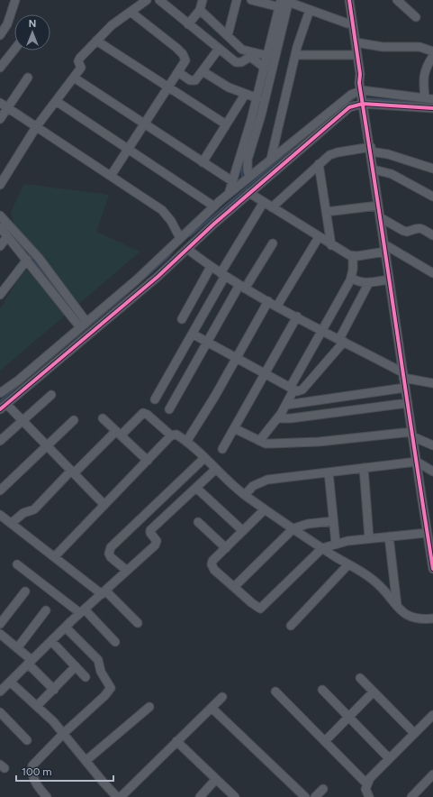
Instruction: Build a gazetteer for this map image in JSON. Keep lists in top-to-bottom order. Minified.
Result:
{"scale_bar":"100 m","north":"top"}
